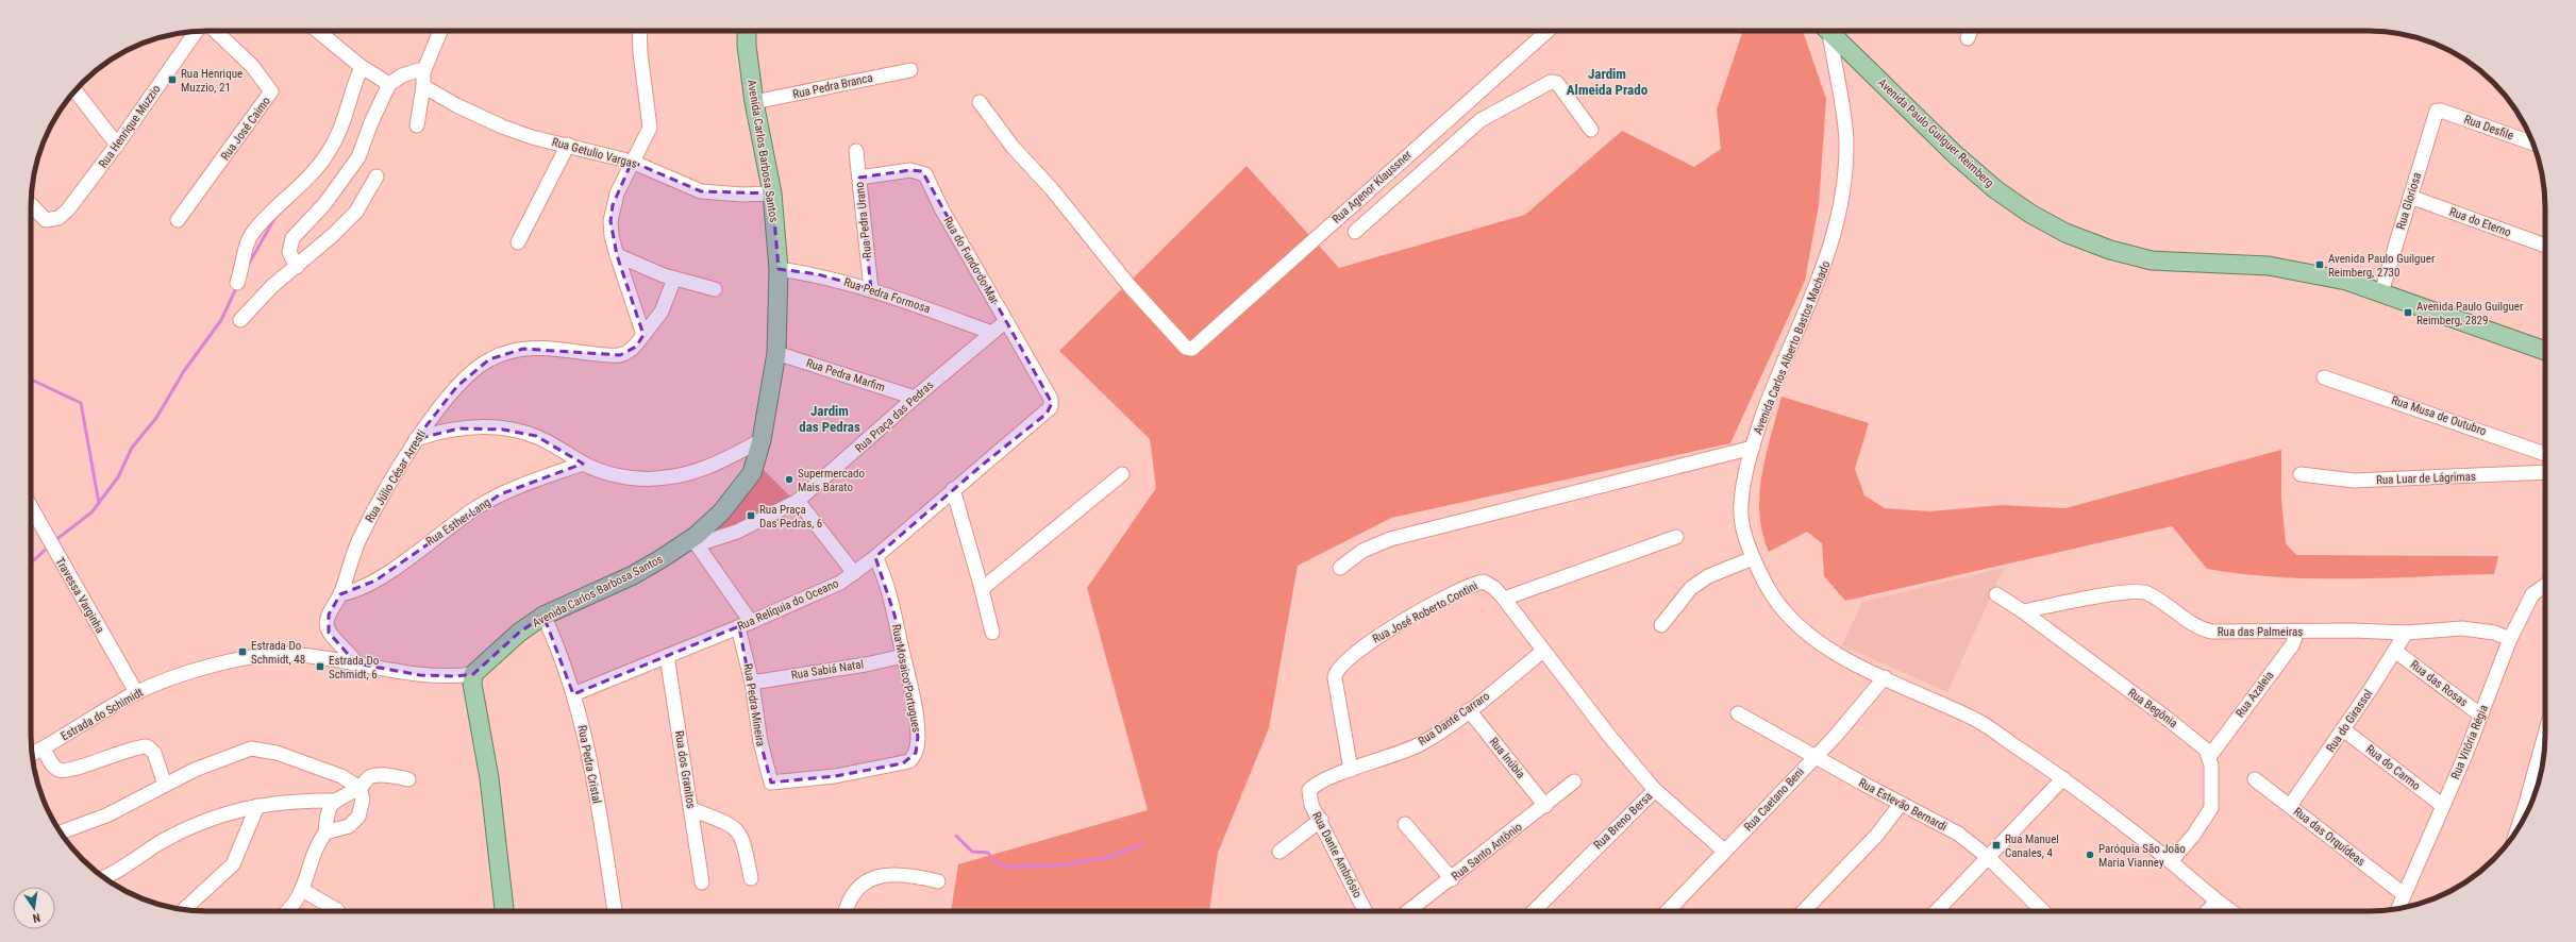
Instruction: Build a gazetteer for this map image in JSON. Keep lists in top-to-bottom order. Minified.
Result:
{"streets":{"main road":["Avenida Paulo Guilguer Reimberg","Avenida Carlos Barbosa Santos"],"street":["Rua Pedra Branca","Rua Henrique Muzzio","Rua Desfile","Rua José Caimo","Rua Getulio Vargas","Rua Agenor Klaussner","Rua Gloriosa","Rua Pedra Urano","Rua do Eterno","Rua do Fundo do Mar","Rua Pedra Formosa","Avenida Carlos Alberto Bastos Machado","Rua Pedra Marfim","Rua Musa de Outubro","Rua Praça das Pedras","Rua Júlio César Arresti","Rua Luar de Lágrimas","Rua Esther Lang","Travessa Varginha","Rua Relíquia do Oceano","Rua José Roberto Contini","Rua das Palmeiras","Rua Sabiá Natal","Rua Mosaico Portugues","Rua das Rosas","Rua Azaleia","Rua Pedra Mineira","Rua Begônia","Estrada do Schimidt","Rua Dante Carraro","Rua do Girassol","Rua Vitória Régia","Rua Inúbia","Rua Pedra Cristal","Rua do Carmo","Rua dos Granitos","Rua Caetano Beni","Rua Estevão Bernardi","Rua Breno Bersa","Rua das Orquídeas","Rua Santo Antônio","Rua Dante Ambrósio"]},"crossings":[["Rua Pedra Branca","Avenida Carlos Barbosa Santos"],["Rua Desfile","Rua Gloriosa"],["Avenida Paulo Guilguer Reimberg","Rua Gloriosa"],["Avenida Carlos Barbosa Santos","Rua Getulio Vargas"],["Avenida Carlos Barbosa Santos","Rua Pedra Formosa"],["Avenida Carlos Barbosa Santos","Rua Pedra Marfim"],["Avenida Carlos Barbosa Santos","Rua Praça das Pedras"],["Avenida Carlos Barbosa Santos","Estrada do Schimidt"],["Avenida Carlos Barbosa Santos","Rua Pedra Cristal"],["Rua Gloriosa","Rua do Eterno"],["Rua Pedra Urano","Rua do Fundo do Mar"],["Rua Pedra Urano","Rua Pedra Formosa"],["Rua do Fundo do Mar","Rua Praça das Pedras"],["Rua do Fundo do Mar","Rua Relíquia do Oceano"],["Rua Pedra Formosa","Rua Praça das Pedras"],["Avenida Carlos Alberto Bastos Machado","Rua Caetano Beni"],["Rua Pedra Marfim","Rua Praça das Pedras"],["Rua Júlio César Arresti","Rua Esther Lang"],["Rua Júlio César Arresti","Estrada do Schimidt"],["Travessa Varginha","Estrada do Schimidt"],["Rua Relíquia do Oceano","Rua Mosaico Portugues"],["Rua Relíquia do Oceano","Rua Pedra Mineira"],["Rua Relíquia do Oceano","Rua Pedra Cristal"],["Rua Relíquia do Oceano","Rua dos Granitos"],["Rua José Roberto Contini","Rua Dante Carraro"],["Rua José Roberto Contini","Rua Breno Bersa"],["Rua das Palmeiras","Rua Azaleia"],["Rua das Palmeiras","Rua Begônia"],["Rua das Palmeiras","Rua do Girassol"],["Rua das Palmeiras","Rua Vitória Régia"],["Rua Sabiá Natal","Rua Mosaico Portugues"],["Rua Sabiá Natal","Rua Pedra Mineira"],["Rua Mosaico Portugues","Rua Pedra Mineira"],["Rua das Rosas","Rua do Girassol"],["Rua das Rosas","Rua Vitória Régia"],["Rua Azaleia","Rua Begônia"],["Rua Dante Carraro","Rua Inúbia"],["Rua Dante Carraro","Rua Dante Ambrósio"],["Rua do Girassol","Rua do Carmo"],["Rua do Girassol","Rua das Orquídeas"],["Rua Vitória Régia","Rua do Carmo"],["Rua Vitória Régia","Rua das Orquídeas"],["Rua Inúbia","Rua Santo Antônio"],["Rua Caetano Beni","Rua Estevão Bernardi"],["Rua Caetano Beni","Rua Breno Bersa"]],"districts":["Jardim Almeida Prado","Jardim das Pedras"],"places":{"transit":["Rua Henrique Muzzio, 21","Avenida Paulo Guilguer Reimberg, 2730","Avenida Paulo Guilguer Reimberg, 2829","Rua Praça Das Pedras, 6","Estrada Do Schmidt, 48","Estrada Do Schmidt, 6","Rua Manuel Canales, 4"],"other":["Supermercado Mais Barato","Paróquia São João Maria Vianney"]},"north":"bottom"}
